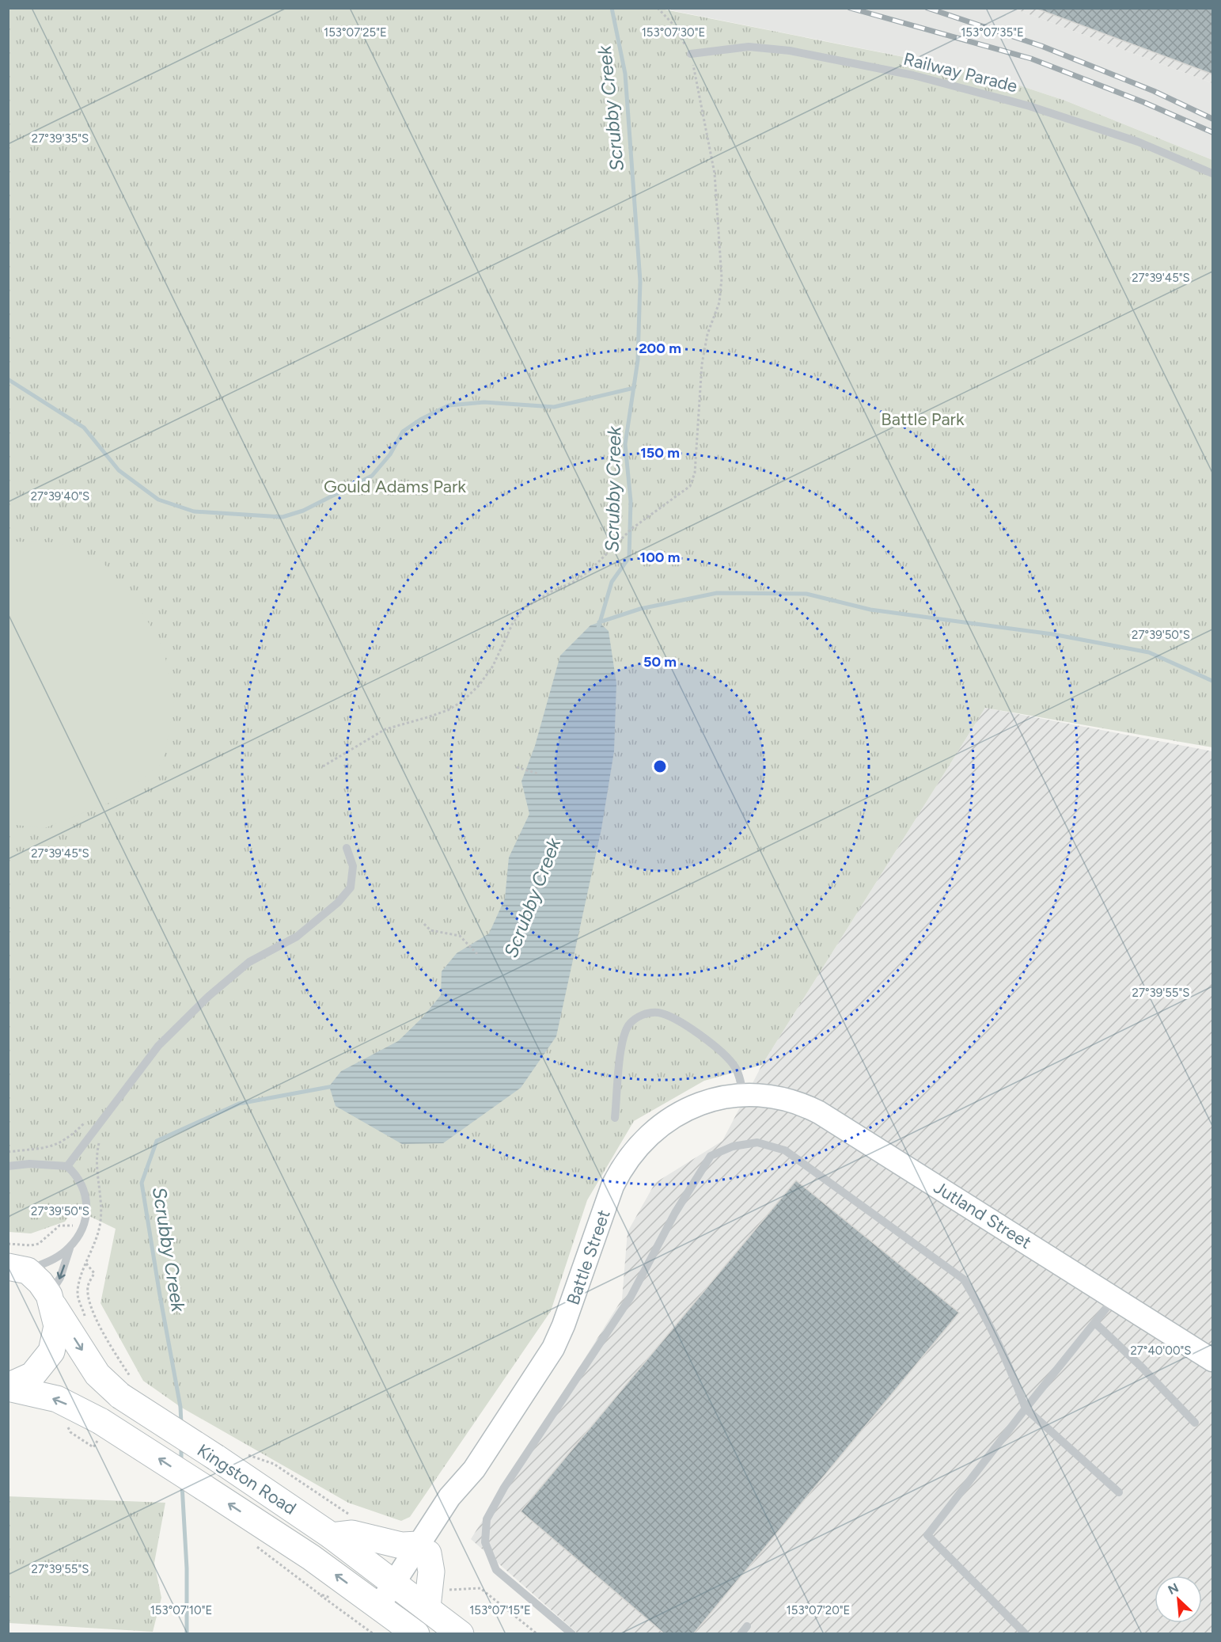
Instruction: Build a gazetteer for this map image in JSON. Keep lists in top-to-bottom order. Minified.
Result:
{"streets":{"main road":["Kingston Road"],"street":["Jutland Street","Battle Street"],"lane":["Railway Parade"]},"crossings":[["Jutland Street","Battle Street"],["Battle Street","Kingston Road"]],"water":["Scrubby Creek"],"parks":["Battle Park","Gould Adams Park"],"north":"top left","coordinates":["153°07'25\"E","153°07'30\"E","153°07'35\"E","27°39'35\"S","27°39'45\"S","27°39'40\"S","27°39'50\"S","27°39'55\"S","27°40'00\"S","153°07'10\"E","153°07'15\"E","153°07'20\"E"],"rings":["200 m","150 m","100 m","50 m"]}
